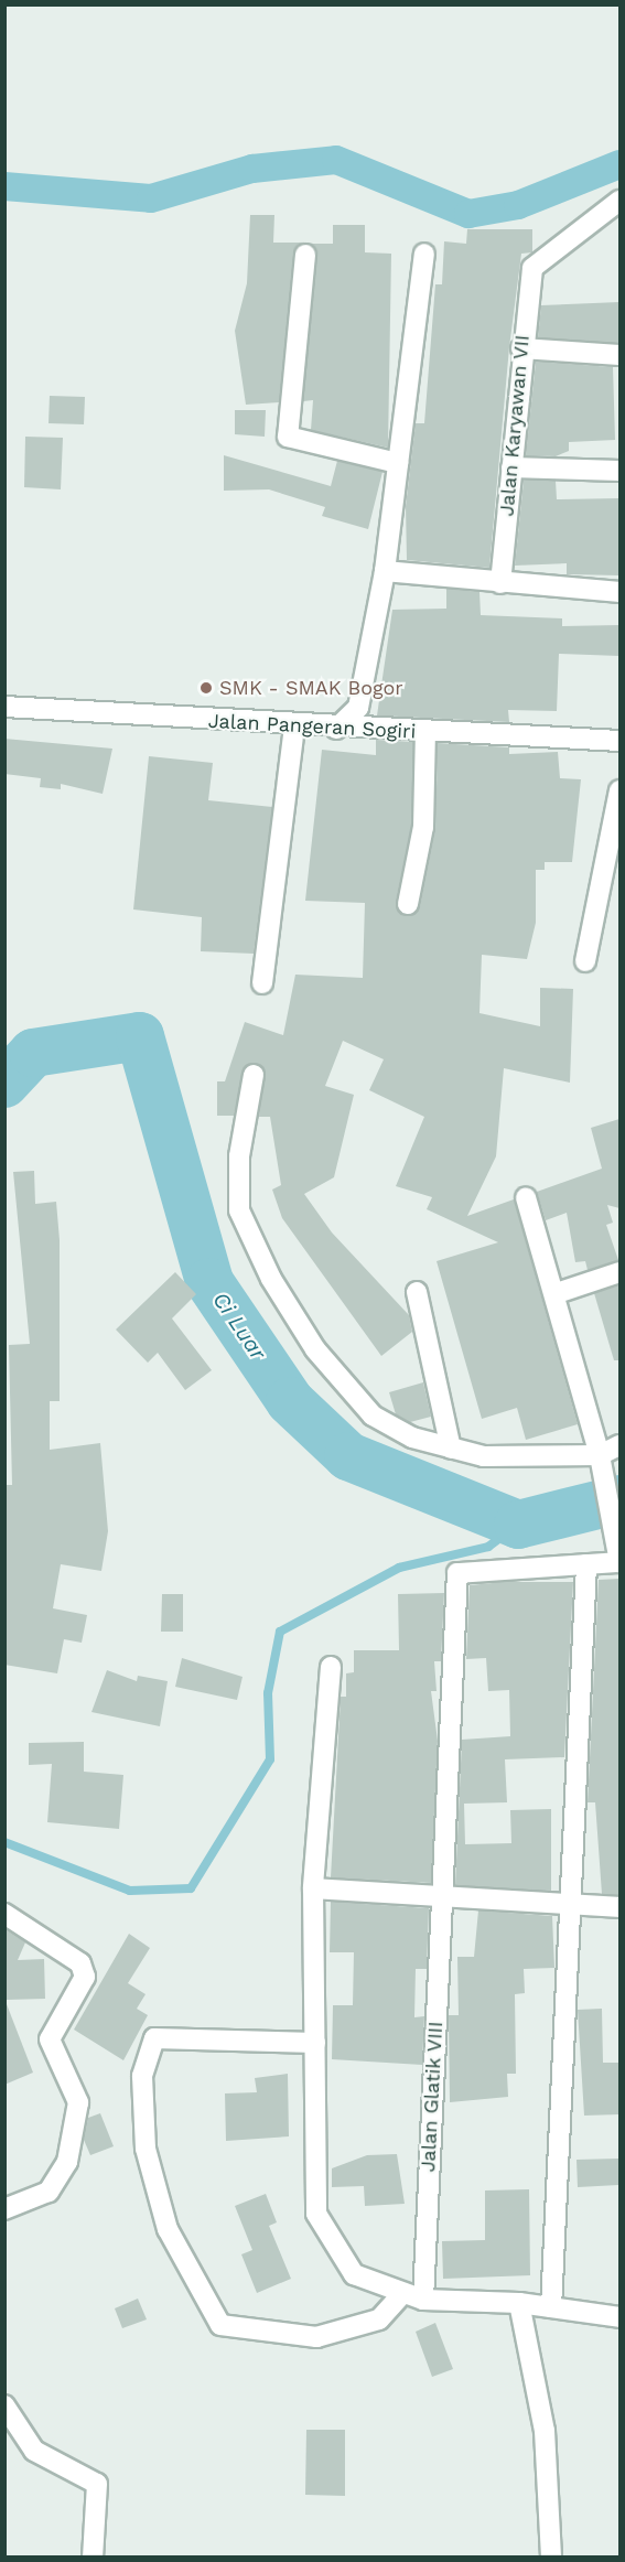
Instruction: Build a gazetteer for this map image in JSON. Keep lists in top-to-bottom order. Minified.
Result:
{"streets":{"street":["Jalan Karyawan VII","Jalan Pangeran Sogiri","Jalan Glatik VIII"]},"water":["Ci Luar"],"places":["SMK - SMAK Bogor"]}
